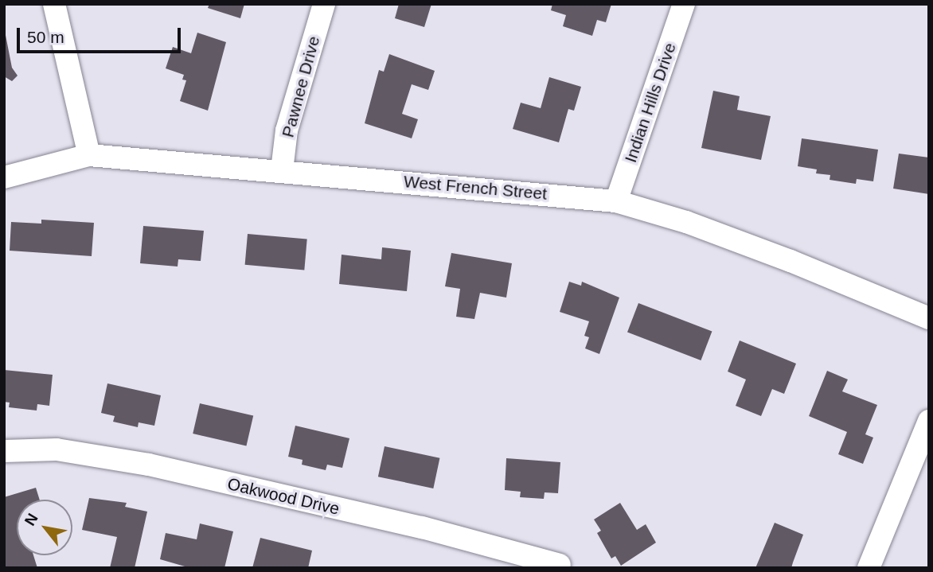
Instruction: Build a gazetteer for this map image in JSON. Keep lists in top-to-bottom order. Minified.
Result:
{"streets":{"street":["Pawnee Drive","Indian Hills Drive","West French Street","Oakwood Drive"]},"crossings":[["Pawnee Drive","West French Street"],["Indian Hills Drive","West French Street"]],"scale_bar":"50 m","north":"top left"}
